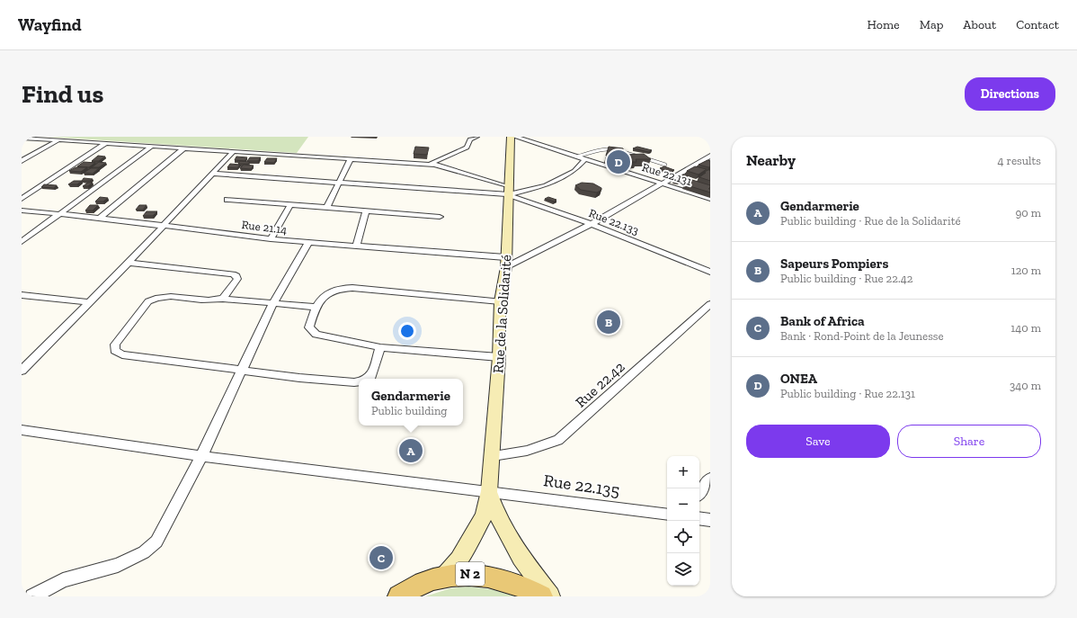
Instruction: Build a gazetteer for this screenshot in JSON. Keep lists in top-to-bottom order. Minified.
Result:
{"streets":{"main road":["N 2"],"street":["Rue 22.131","Rue 22.133","Rue 21.14","Rue de la Solidarité","Rue 22.42","Rue 22.135"]},"crossings":[["Rue 22.133","Rue de la Solidarité"],["Rue 21.14","Rue de la Solidarité"],["Rue de la Solidarité","Rue 22.42"],["Rue de la Solidarité","Rue 22.135"],["Rue de la Solidarité","N 2"]],"page":{"header":"Wayfind","nav":["Home","Map","About","Contact"],"buttons":["Directions",["Save","Share"]],"title":"Find us","heading":["Nearby","4 results"],"pins":["D","B","A","C"],"list":[{"mark":"A","name":"Gendarmerie","note":"Public building · Rue de la Solidarité","value":"90 m"},{"mark":"B","name":"Sapeurs Pompiers","note":"Public building · Rue 22.42","value":"120 m"},{"mark":"C","name":"Bank of Africa","note":"Bank · Rond-Point de la Jeunesse","value":"140 m"},{"mark":"D","name":"ONEA","note":"Public building · Rue 22.131","value":"340 m"}],"popup":["Gendarmerie","Public building"],"map_buttons":["+","−"]}}
